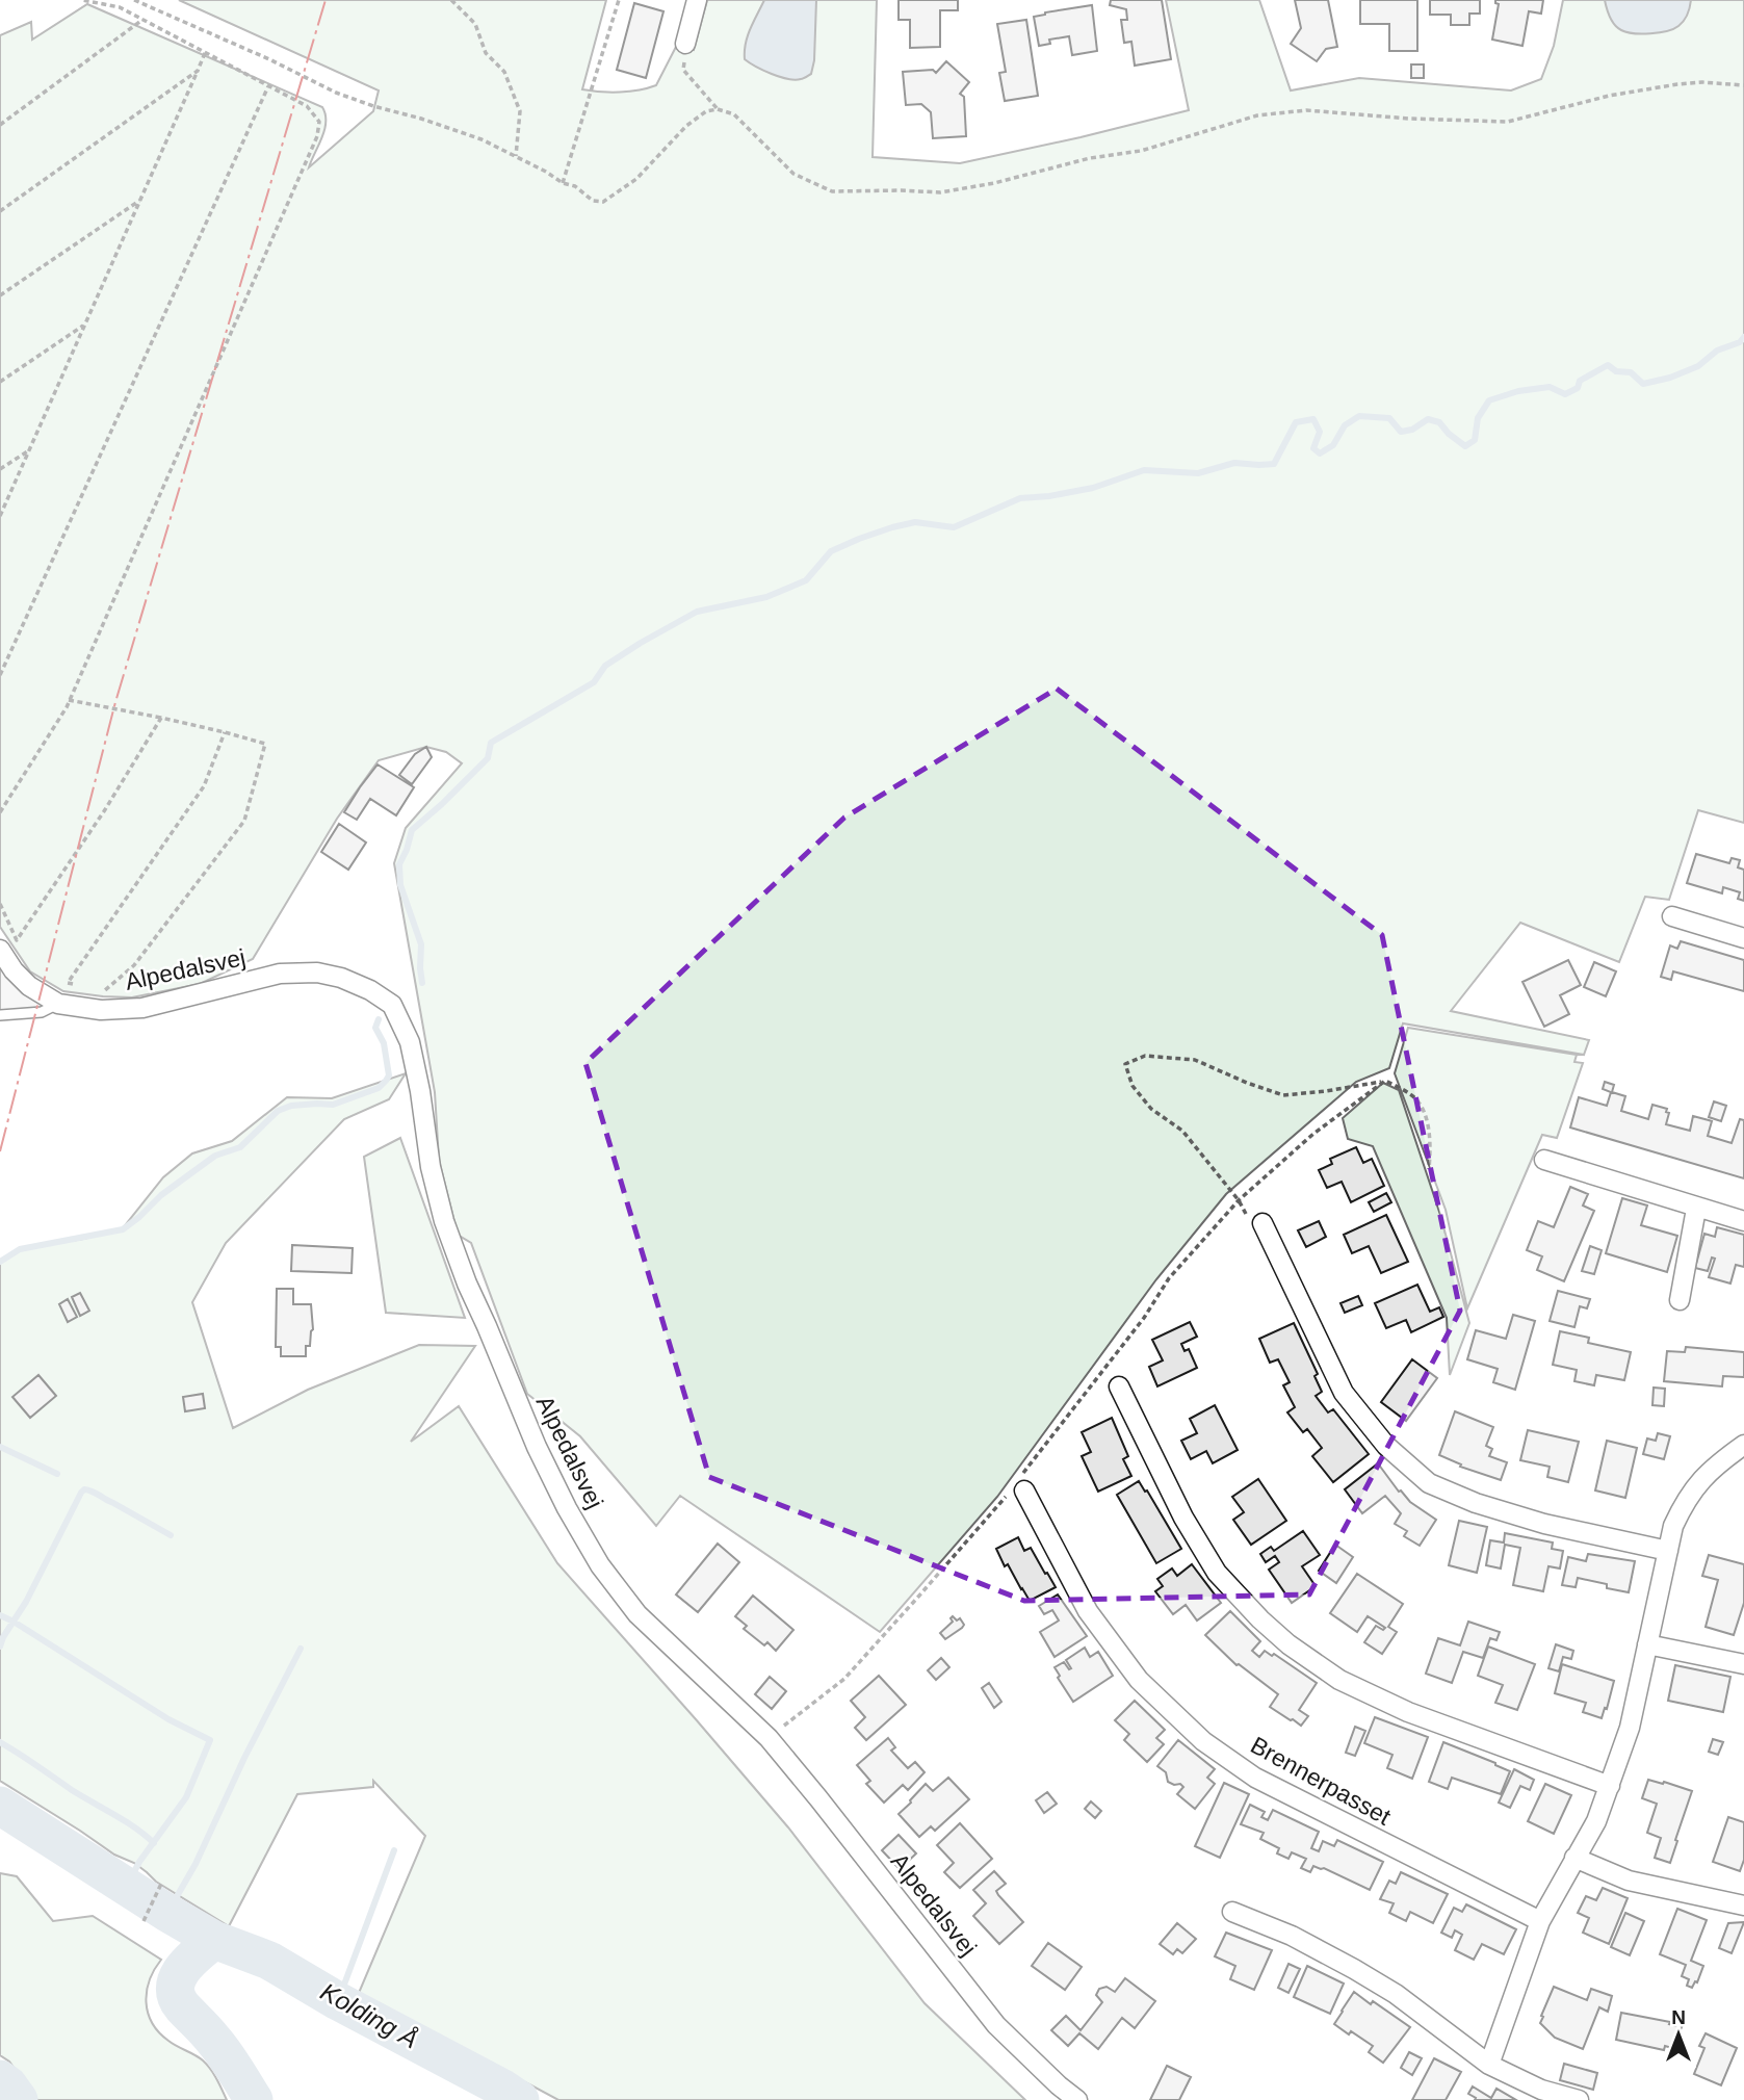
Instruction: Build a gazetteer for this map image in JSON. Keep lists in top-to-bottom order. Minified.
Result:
{"streets":{"street":["Alpedalsvej","Brennerpasset"]},"water":["Kolding Å"],"north":"top"}
